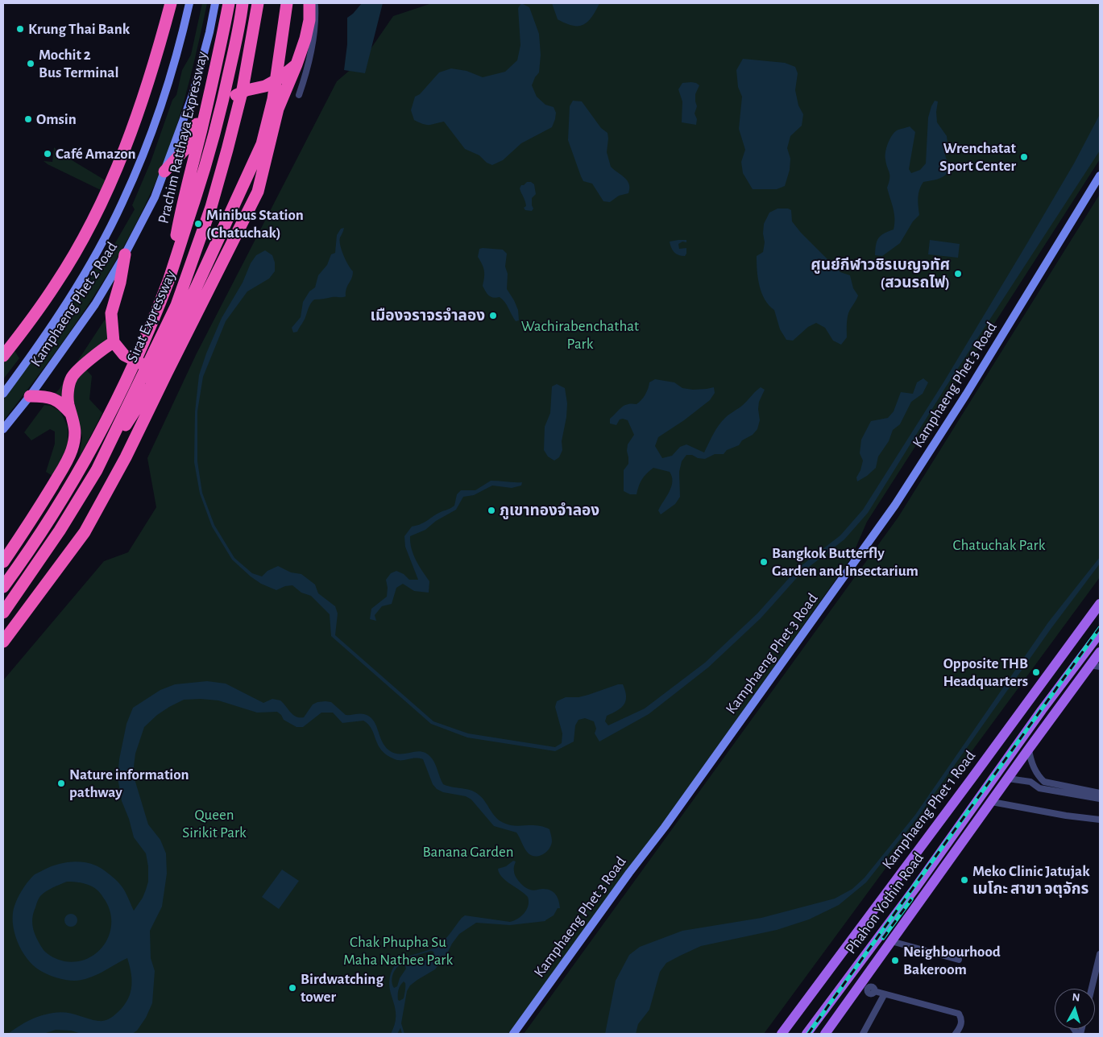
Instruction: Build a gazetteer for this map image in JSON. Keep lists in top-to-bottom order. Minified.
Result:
{"streets":{"highway":["Prachim Ratthaya Expressway","Sirat Expressway"],"main road":["Kamphaeng Phet 1 Road","Phahon Yothin Road"],"street":["Kamphaeng Phet 2 Road","Kamphaeng Phet 3 Road"]},"crossings":[["Prachim Ratthaya Expressway","Sirat Expressway"]],"parks":["Wachirabenchathat Park","Chatuchak Park","Queen Sirikit Park","Banana Garden","Chak Phupha Su Maha Nathee Park"],"places":["Krung Thai Bank","Mochit 2 Bus Terminal","Omsin","Café Amazon","Wrenchatat Sport Center","Minibus Station (Chatuchak)","ศูนย์กีฬาวชิรเบญจทัศ (สวนรถไฟ)","เมืองจราจรจำลอง","ภูเขาทองจำลอง","Bangkok Butterfly Garden and Insectarium","Opposite THB Headquarters","Nature information pathway","Meko Clinic Jatujak เมโกะ สาขา จตุจักร","Neighbourhood Bakeroom","Birdwatching tower"],"north":"top"}
